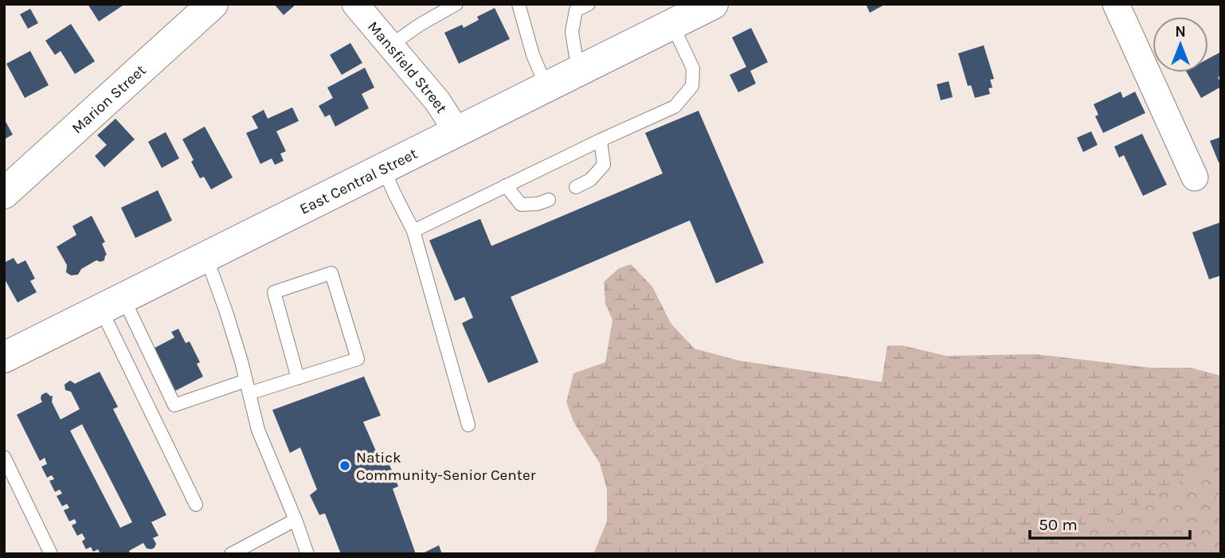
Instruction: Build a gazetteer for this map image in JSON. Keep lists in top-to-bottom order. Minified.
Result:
{"streets":{"main road":["Marion Street","East Central Street"],"street":["Mansfield Street"]},"crossings":[["Mansfield Street","East Central Street"]],"places":["Natick Community-Senior Center"],"scale_bar":"50 m","north":"top"}
